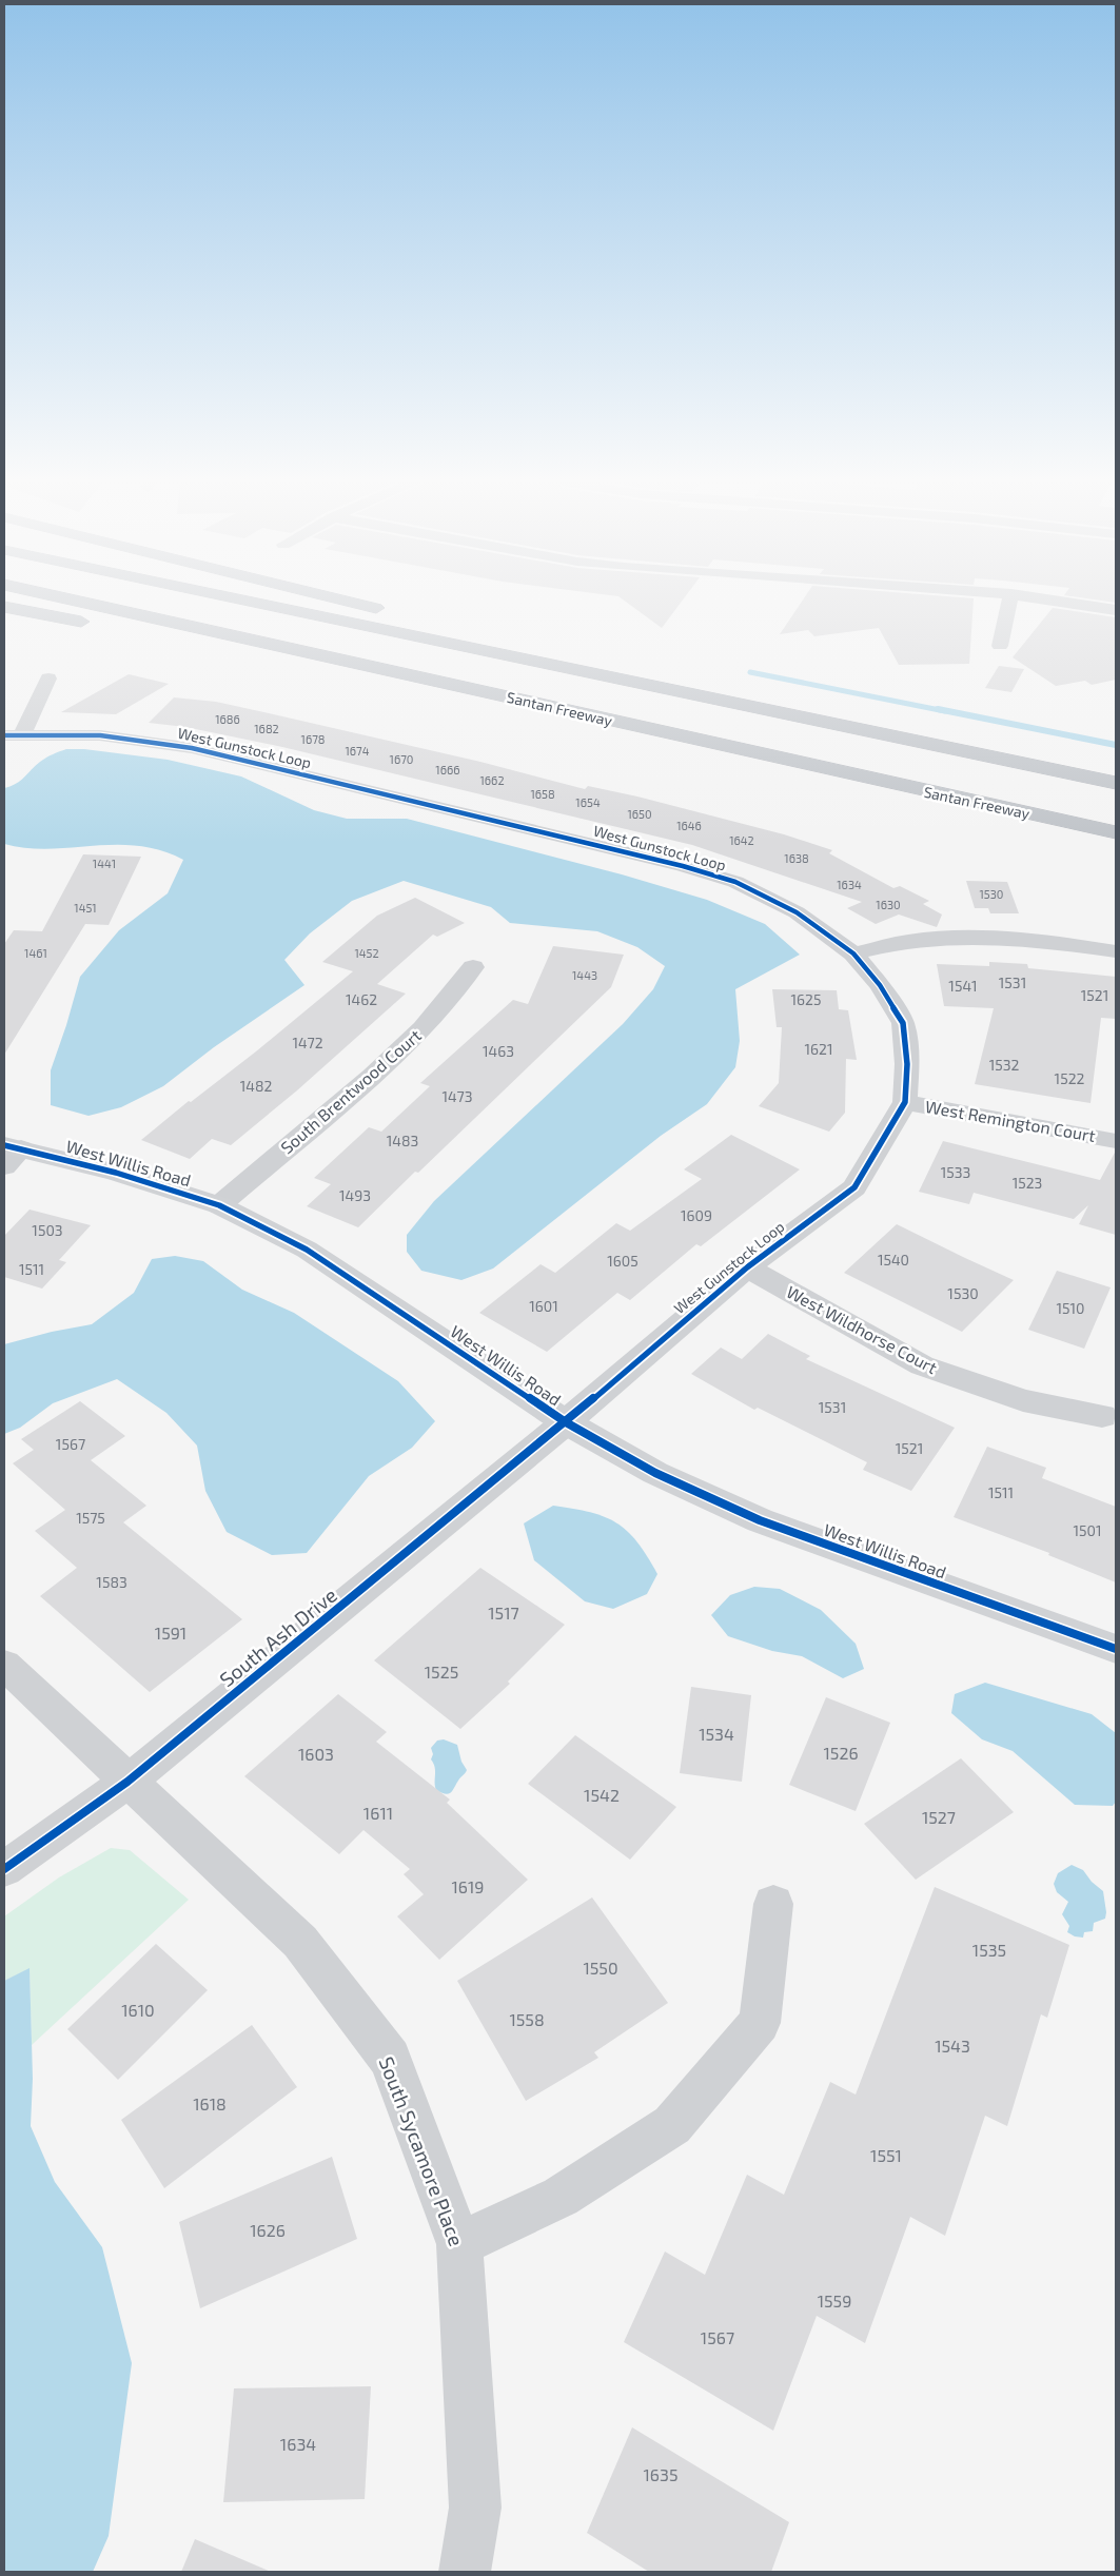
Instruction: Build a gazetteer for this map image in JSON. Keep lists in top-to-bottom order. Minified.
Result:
{"streets":{"highway":["Santan Freeway"],"street":["West Gunstock Loop","South Brentwood Court","West Remington Court","West Willis Road","West Wildhorse Court","South Ash Drive","South Sycamore Place"]},"crossings":[["West Gunstock Loop","West Remington Court"],["West Gunstock Loop","West Willis Road"],["West Gunstock Loop","West Wildhorse Court"],["West Gunstock Loop","South Ash Drive"],["South Brentwood Court","West Willis Road"],["West Willis Road","South Ash Drive"],["South Ash Drive","South Sycamore Place"]],"house_numbers":["1686","1682","1678","1674","1670","1666","1662","1658","1654","1650","1646","1642","1638","1441","1634","1530","1630","1451","1461","1452","1443","1531","1541","1521","1462","1625","1472","1621","1463","1532","1522","1482","1473","1483","1533","1523","1493","1609","1503","1540","1605","1511","1530","1601","1510","1531","1567","1521","1511","1575","1501","1583","1517","1591","1525","1534","1526","1603","1542","1611","1527","1619","1535","1550","1610","1558","1543","1618","1551","1626","1559","1567","1634","1635"]}
